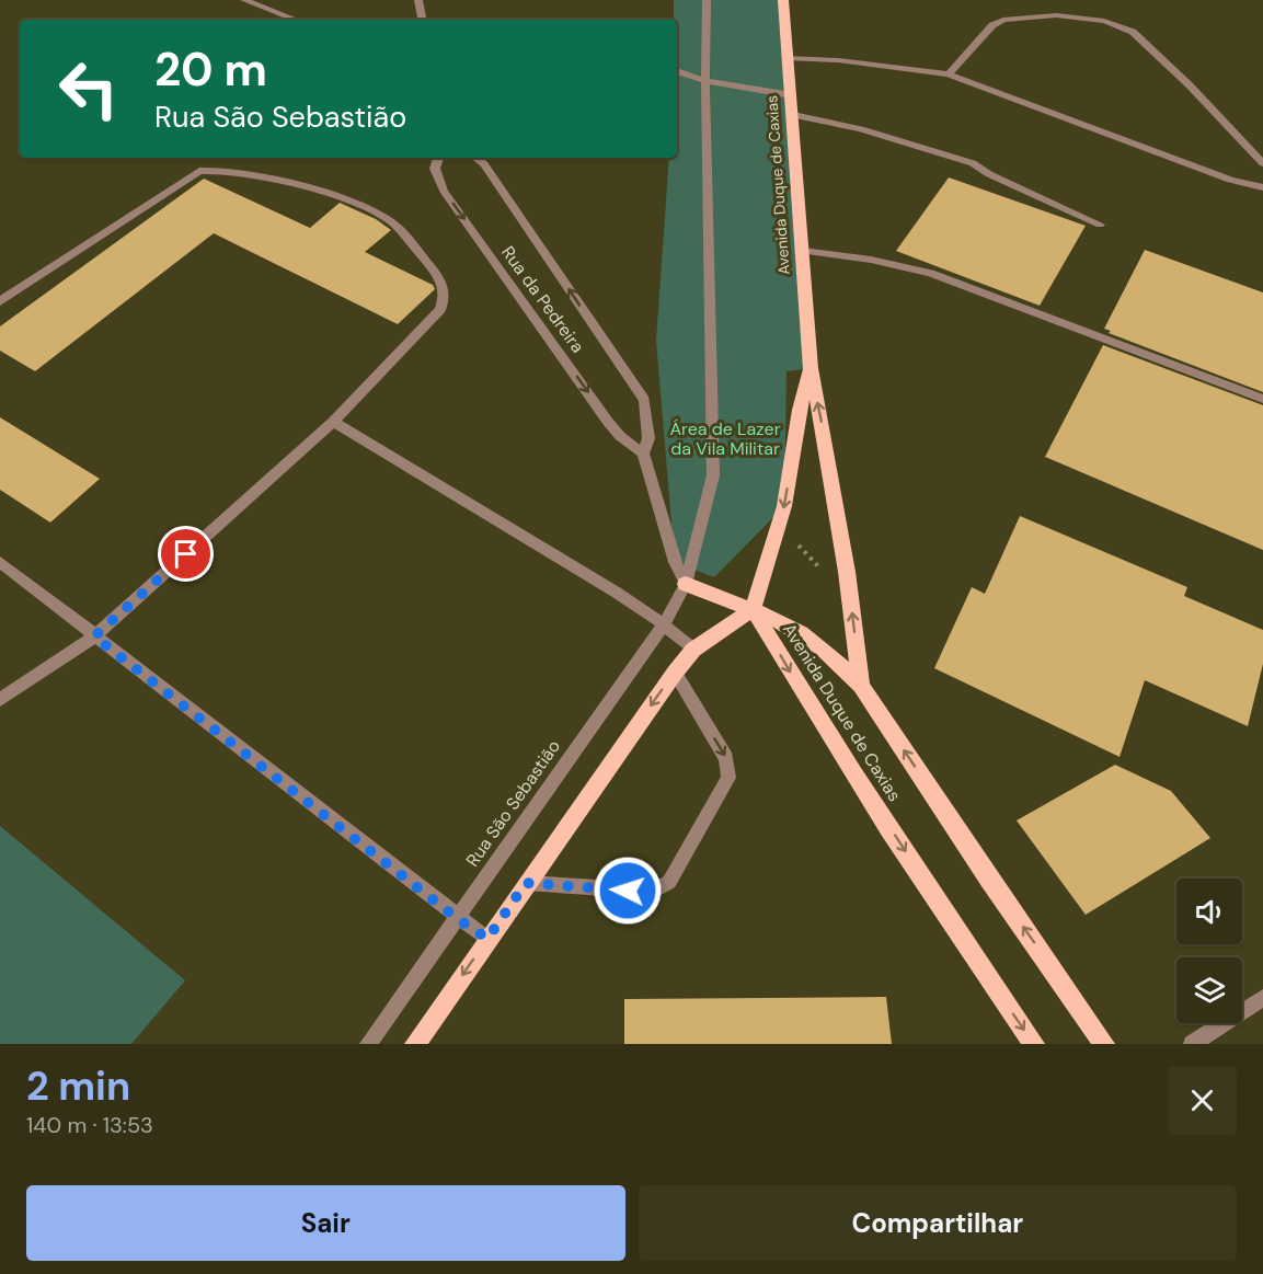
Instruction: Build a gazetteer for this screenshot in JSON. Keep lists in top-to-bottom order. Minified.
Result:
{"streets":{"main road":["Avenida Duque de Caxias"],"lane":["Rua da Pedreira","Rua São Sebastião"]},"crossings":[["Rua da Pedreira","Rua São Sebastião"]],"parks":["Área de Lazer da Vila Militar"],"page":{"turn":["20 m","Rua São Sebastião"],"heading":["2 min","140 m · 13:53"],"buttons":["Sair","Compartilhar"]}}
